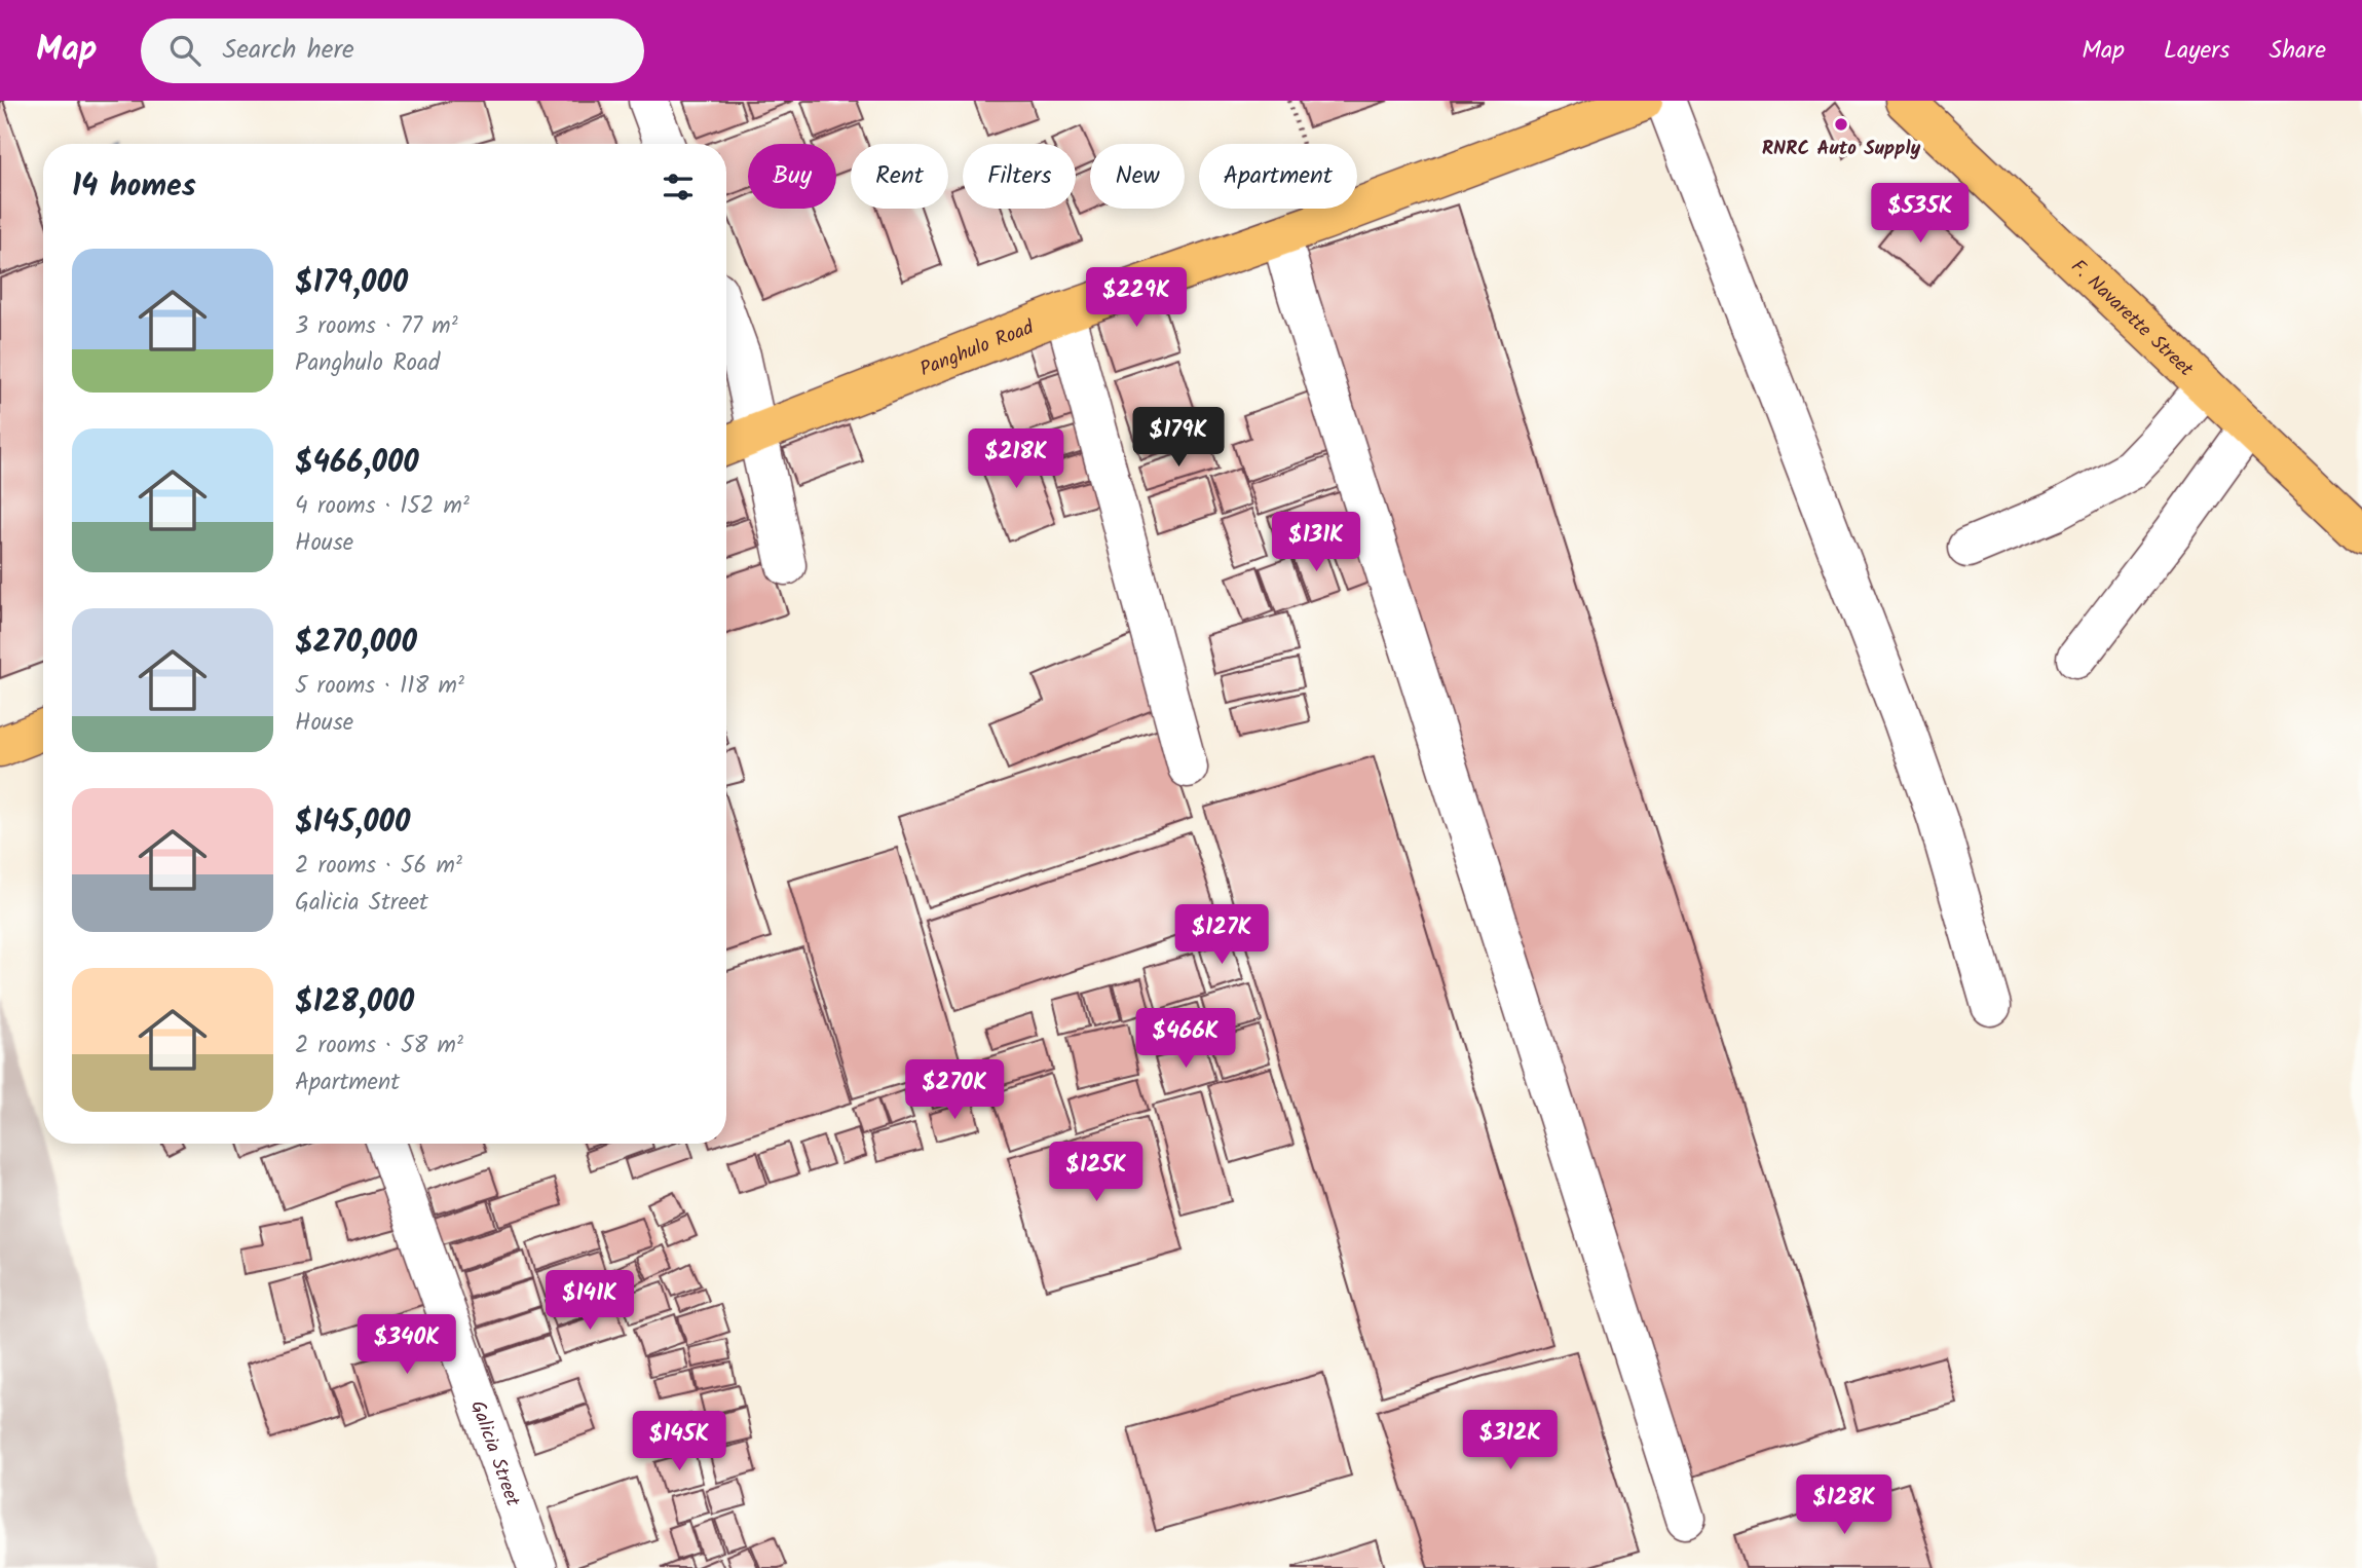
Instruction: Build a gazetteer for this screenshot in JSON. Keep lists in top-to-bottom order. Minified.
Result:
{"streets":{"main road":["F. Navarette Street","Panghulo Road"],"street":["Galicia Street"]},"places":["RNRC Auto Supply"],"page":{"header":"Map","search":"Search here","nav":["Map","Layers","Share"],"chip":["Buy","Rent","Filters","New","Apartment"],"heading":"14 homes","price":["$535K","$229K","$179K","$218K","$131K","$127K","$466K","$270K","$125K","$141K","$340K","$312K","$145K","$128K"],"list":[{"name":"$179,000","note":"3 rooms · 77 m² · Panghulo Road"},{"name":"$466,000","note":"4 rooms · 152 m² · House"},{"name":"$270,000","note":"5 rooms · 118 m² · House"},{"name":"$145,000","note":"2 rooms · 56 m² · Galicia Street"},{"name":"$128,000","note":"2 rooms · 58 m² · Apartment"}]}}
